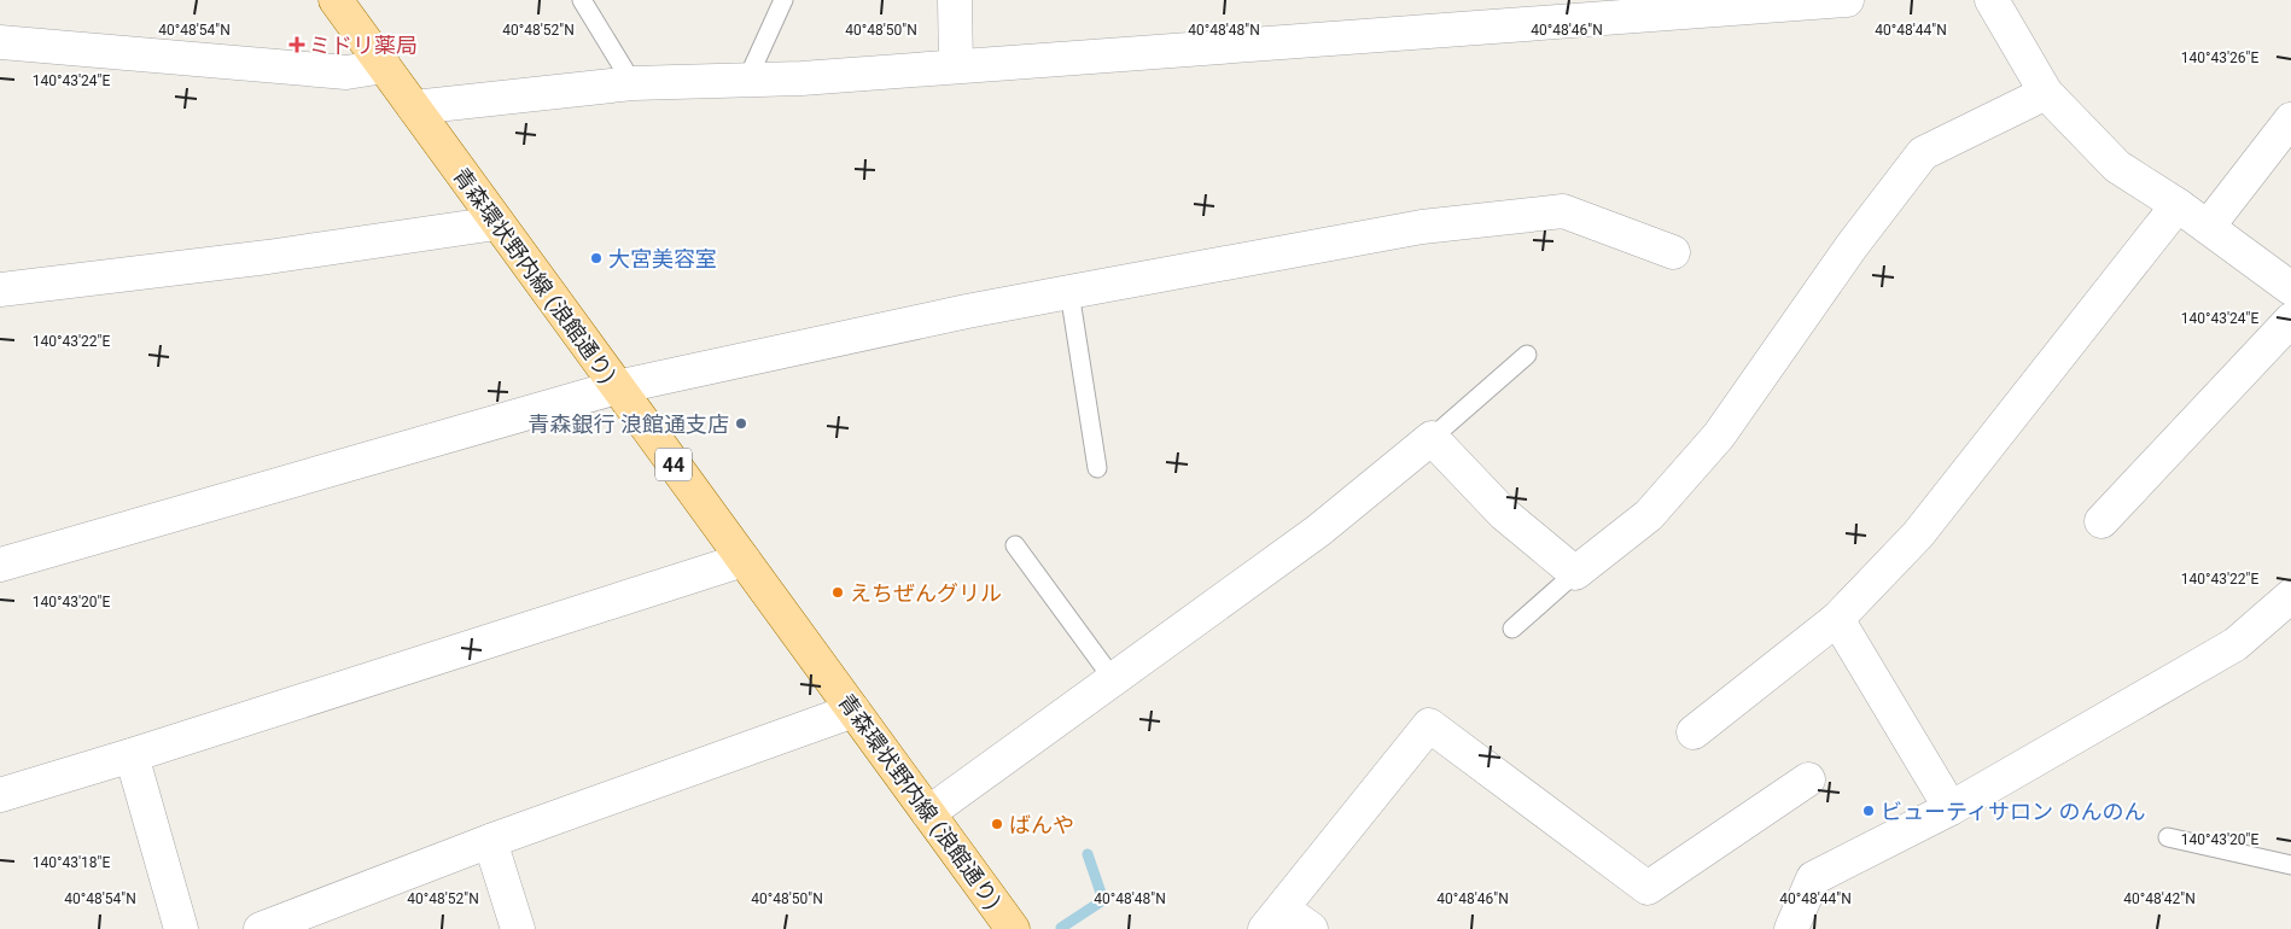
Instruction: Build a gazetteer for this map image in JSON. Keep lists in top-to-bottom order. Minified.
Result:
{"streets":{"main road":["青森環状野内線 (浪館通り)","44"]},"places":{"health":["ミドリ薬局"],"other":["大宮美容室","青森銀行 浪館通支店","えちぜんグリル","ビューティサロン のんのん","ばんや"]},"coordinates":["40°48'54\"N","40°48'52\"N","40°48'50\"N","40°48'48\"N","40°48'46\"N","40°48'44\"N","140°43'26\"E","140°43'24\"E","140°43'22\"E","140°43'20\"E","140°43'18\"E","40°48'42\"N"]}
